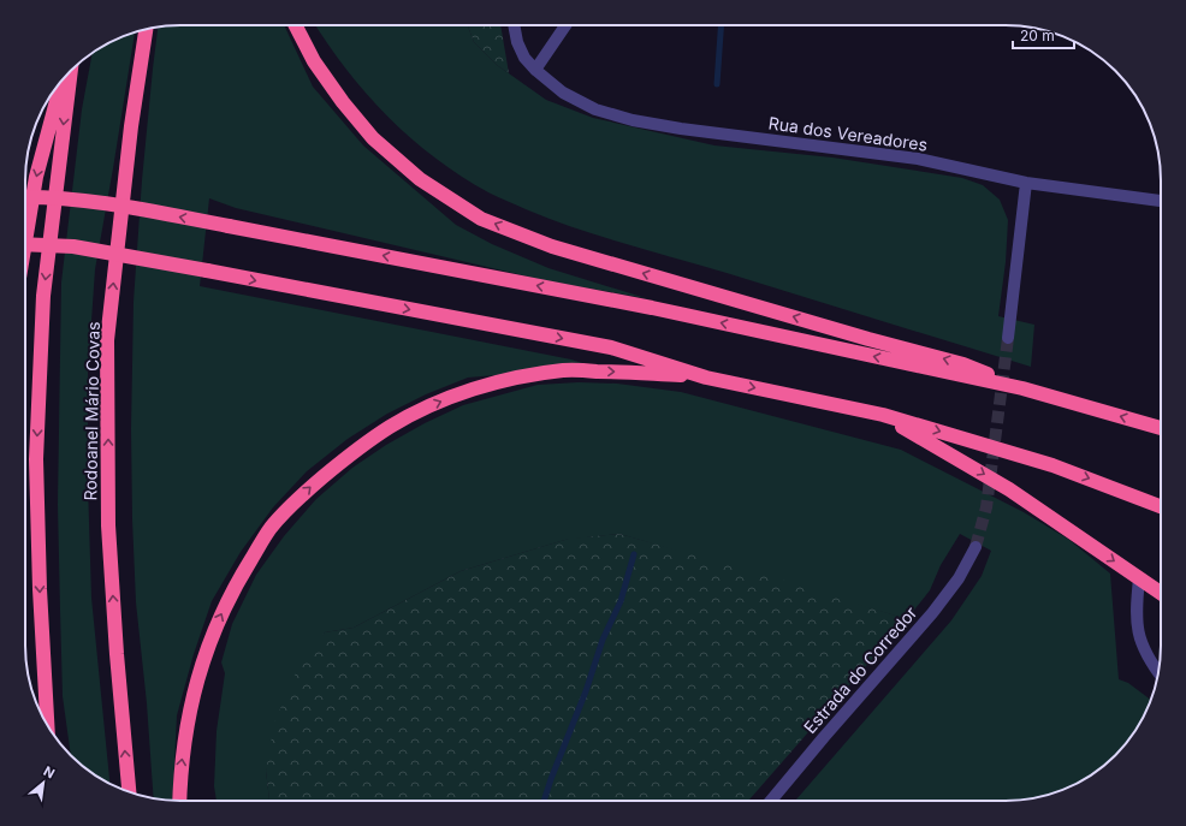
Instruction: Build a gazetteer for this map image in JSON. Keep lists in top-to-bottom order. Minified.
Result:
{"streets":{"highway":["Rodoanel Mário Covas"],"street":["Rua dos Vereadores","Estrada do Corredor"]},"scale_bar":"20 m","north":"top right"}
